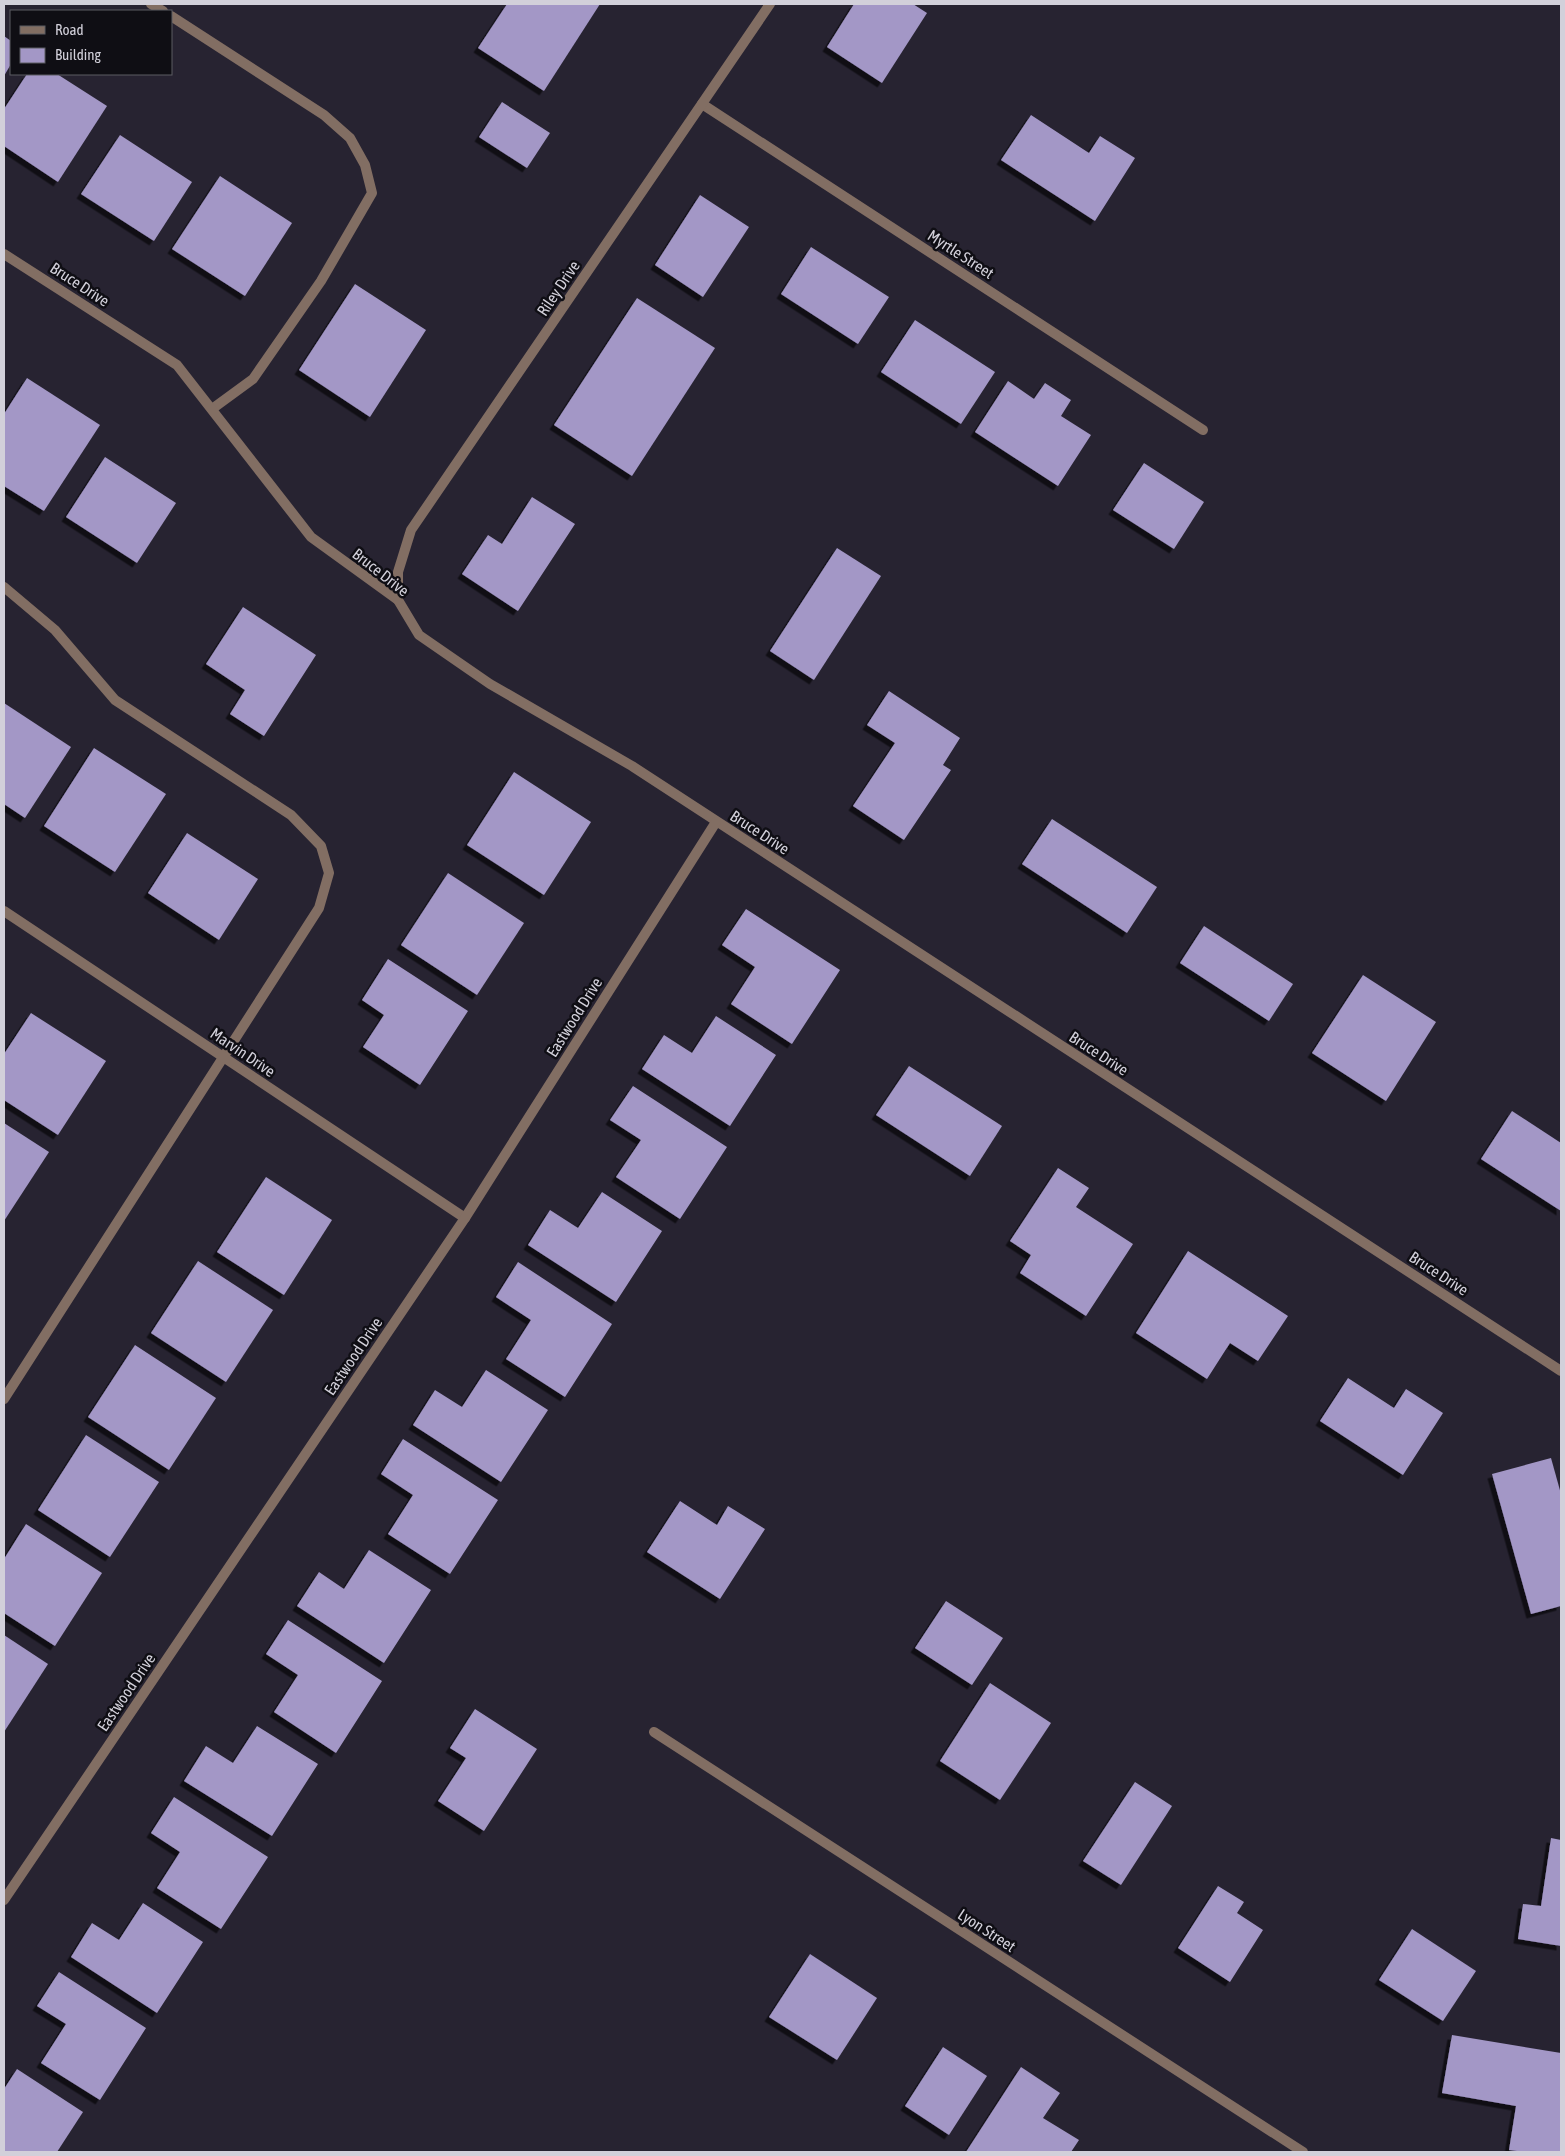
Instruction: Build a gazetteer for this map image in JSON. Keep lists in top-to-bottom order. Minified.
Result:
{"streets":{"street":["Myrtle Street","Bruce Drive","Riley Drive","Eastwood Drive","Marvin Drive","Lyon Street"]},"crossings":[["Myrtle Street","Riley Drive"],["Bruce Drive","Riley Drive"],["Bruce Drive","Eastwood Drive"],["Eastwood Drive","Marvin Drive"]],"legend":["Road","Building"]}
